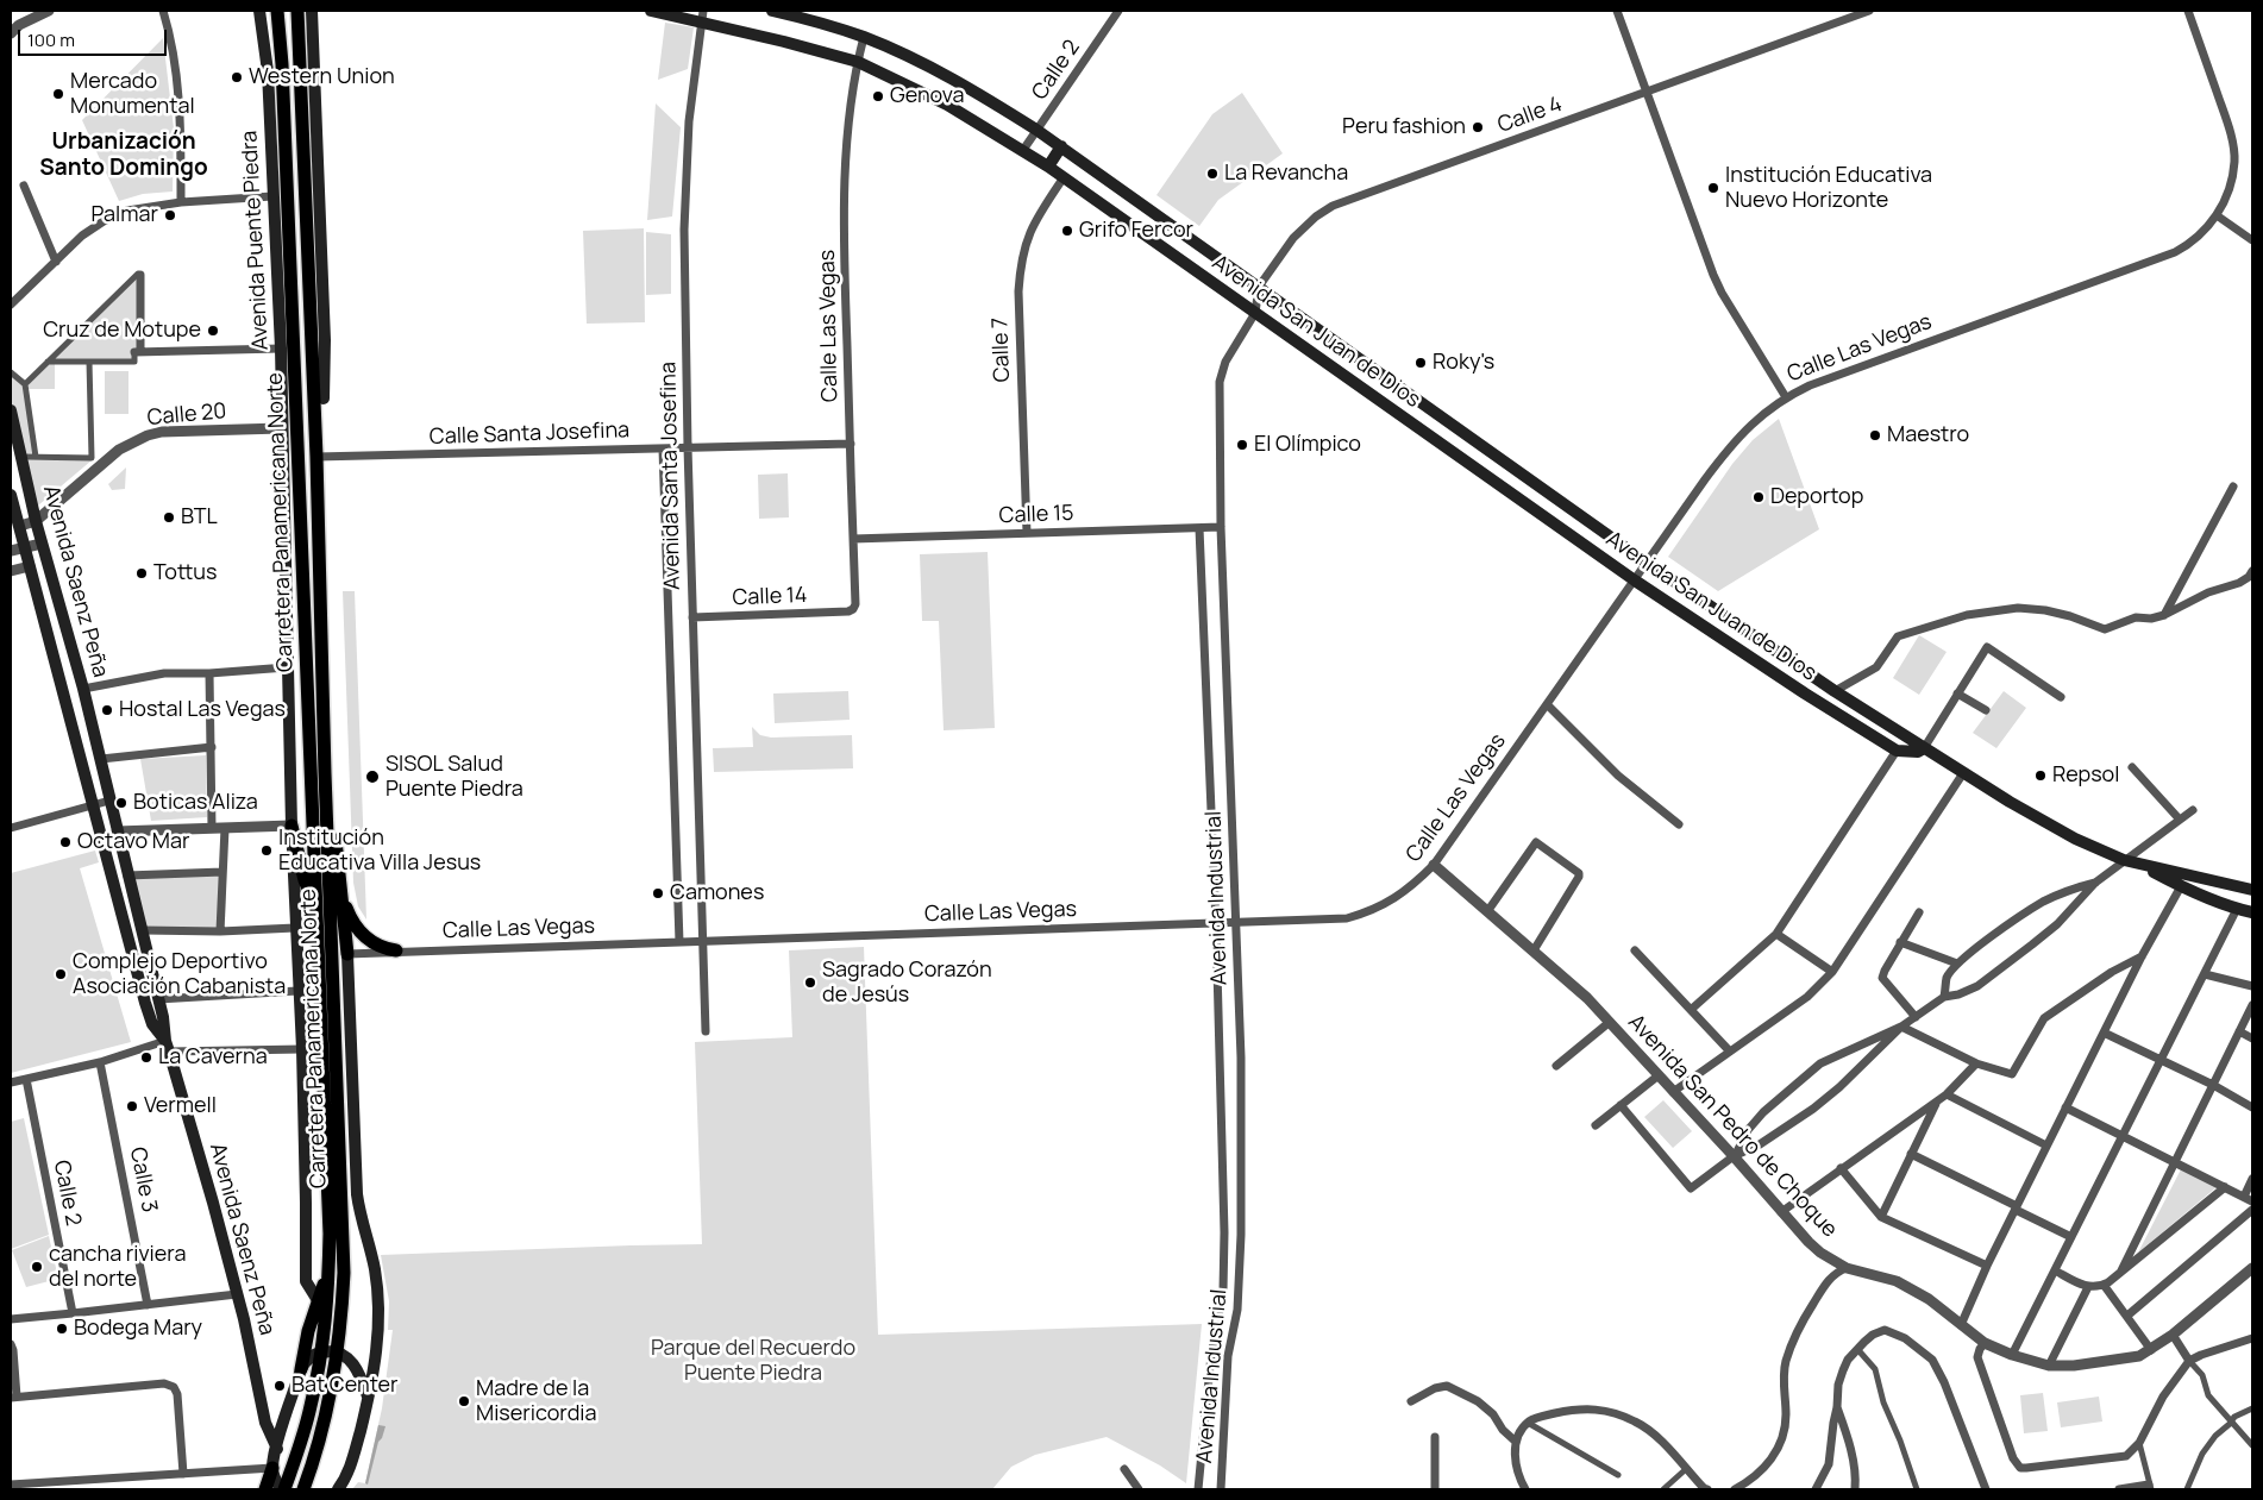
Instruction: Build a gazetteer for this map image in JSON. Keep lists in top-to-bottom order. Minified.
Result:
{"streets":{"highway":["Carretera Panamericana Norte"],"main road":["Avenida Puente Piedra","Avenida San Juan de Dios","Avenida Saenz Peña"],"street":["Calle 2","Calle 4","Calle Las Vegas","Calle 7","Calle 20","Calle Santa Josefina","Avenida Santa Josefina","Calle 15","Calle 14","Avenida Industrial","Avenida San Pedro de Choque","Calle 3"]},"crossings":[["Calle 2","Avenida San Juan de Dios"],["Calle 4","Avenida San Juan de Dios"],["Calle 4","Avenida Industrial"],["Avenida Puente Piedra","Calle 20"],["Calle Las Vegas","Avenida San Juan de Dios"],["Calle Las Vegas","Calle Santa Josefina"],["Calle Las Vegas","Avenida Santa Josefina"],["Calle Las Vegas","Calle 15"],["Calle Las Vegas","Calle 14"],["Calle Las Vegas","Avenida Industrial"],["Calle Las Vegas","Avenida San Pedro de Choque"],["Avenida San Juan de Dios","Calle 7"],["Avenida San Juan de Dios","Avenida Santa Josefina"],["Avenida San Juan de Dios","Avenida Industrial"],["Calle 7","Calle 15"],["Calle 20","Avenida Saenz Peña"],["Calle Santa Josefina","Avenida Santa Josefina"],["Calle Santa Josefina","Carretera Panamericana Norte"],["Avenida Santa Josefina","Calle 14"],["Calle 15","Avenida Industrial"]],"districts":["Urbanización Santo Domingo"],"parks":["Parque del Recuerdo Puente Piedra"],"places":["Western Union","Mercado Monumental","Genova","Peru fashion","La Revancha","Institución Educativa Nuevo Horizonte","Palmar","Grifo Fercor","Cruz de Motupe","Roky's","Maestro","El Olímpico","Deportop","BTL","Tottus","Hostal Las Vegas","Repsol","SISOL Salud Puente Piedra","Boticas Aliza","Octavo Mar","Institución Educativa Villa Jesus","Camones","Complejo Deportivo Asociación Cabanista","Sagrado Corazón de Jesús","La Caverna","Vermell","cancha riviera del norte","Bodega Mary","Bat Center","Madre de la Misericordia"],"scale_bar":"100 m"}
